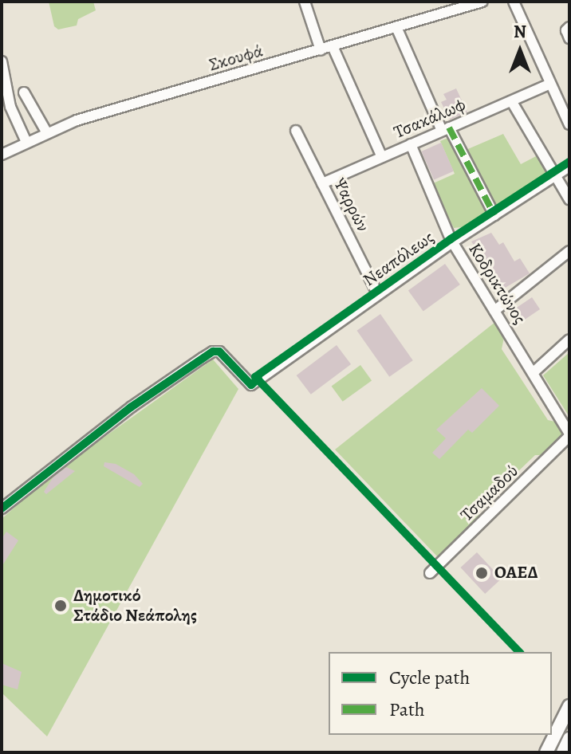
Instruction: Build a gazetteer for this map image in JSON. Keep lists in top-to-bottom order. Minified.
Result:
{"streets":{"street":["Σκουφά","Τσακάλωφ","Ψαρρών","Νεαπόλεως","Κοδρικτώνος","Τσαμαδού"]},"crossings":[["Τσακάλωφ","Ψαρρών"],["Τσακάλωφ","Κοδρικτώνος"],["Ψαρρών","Νεαπόλεως"],["Νεαπόλεως","Κοδρικτώνος"],["Κοδρικτώνος","Τσαμαδού"]],"places":["ΟΑΕΔ","Δημοτικό Στάδιο Νεάπολης"],"legend":["Cycle path","Path"],"north":"top"}
